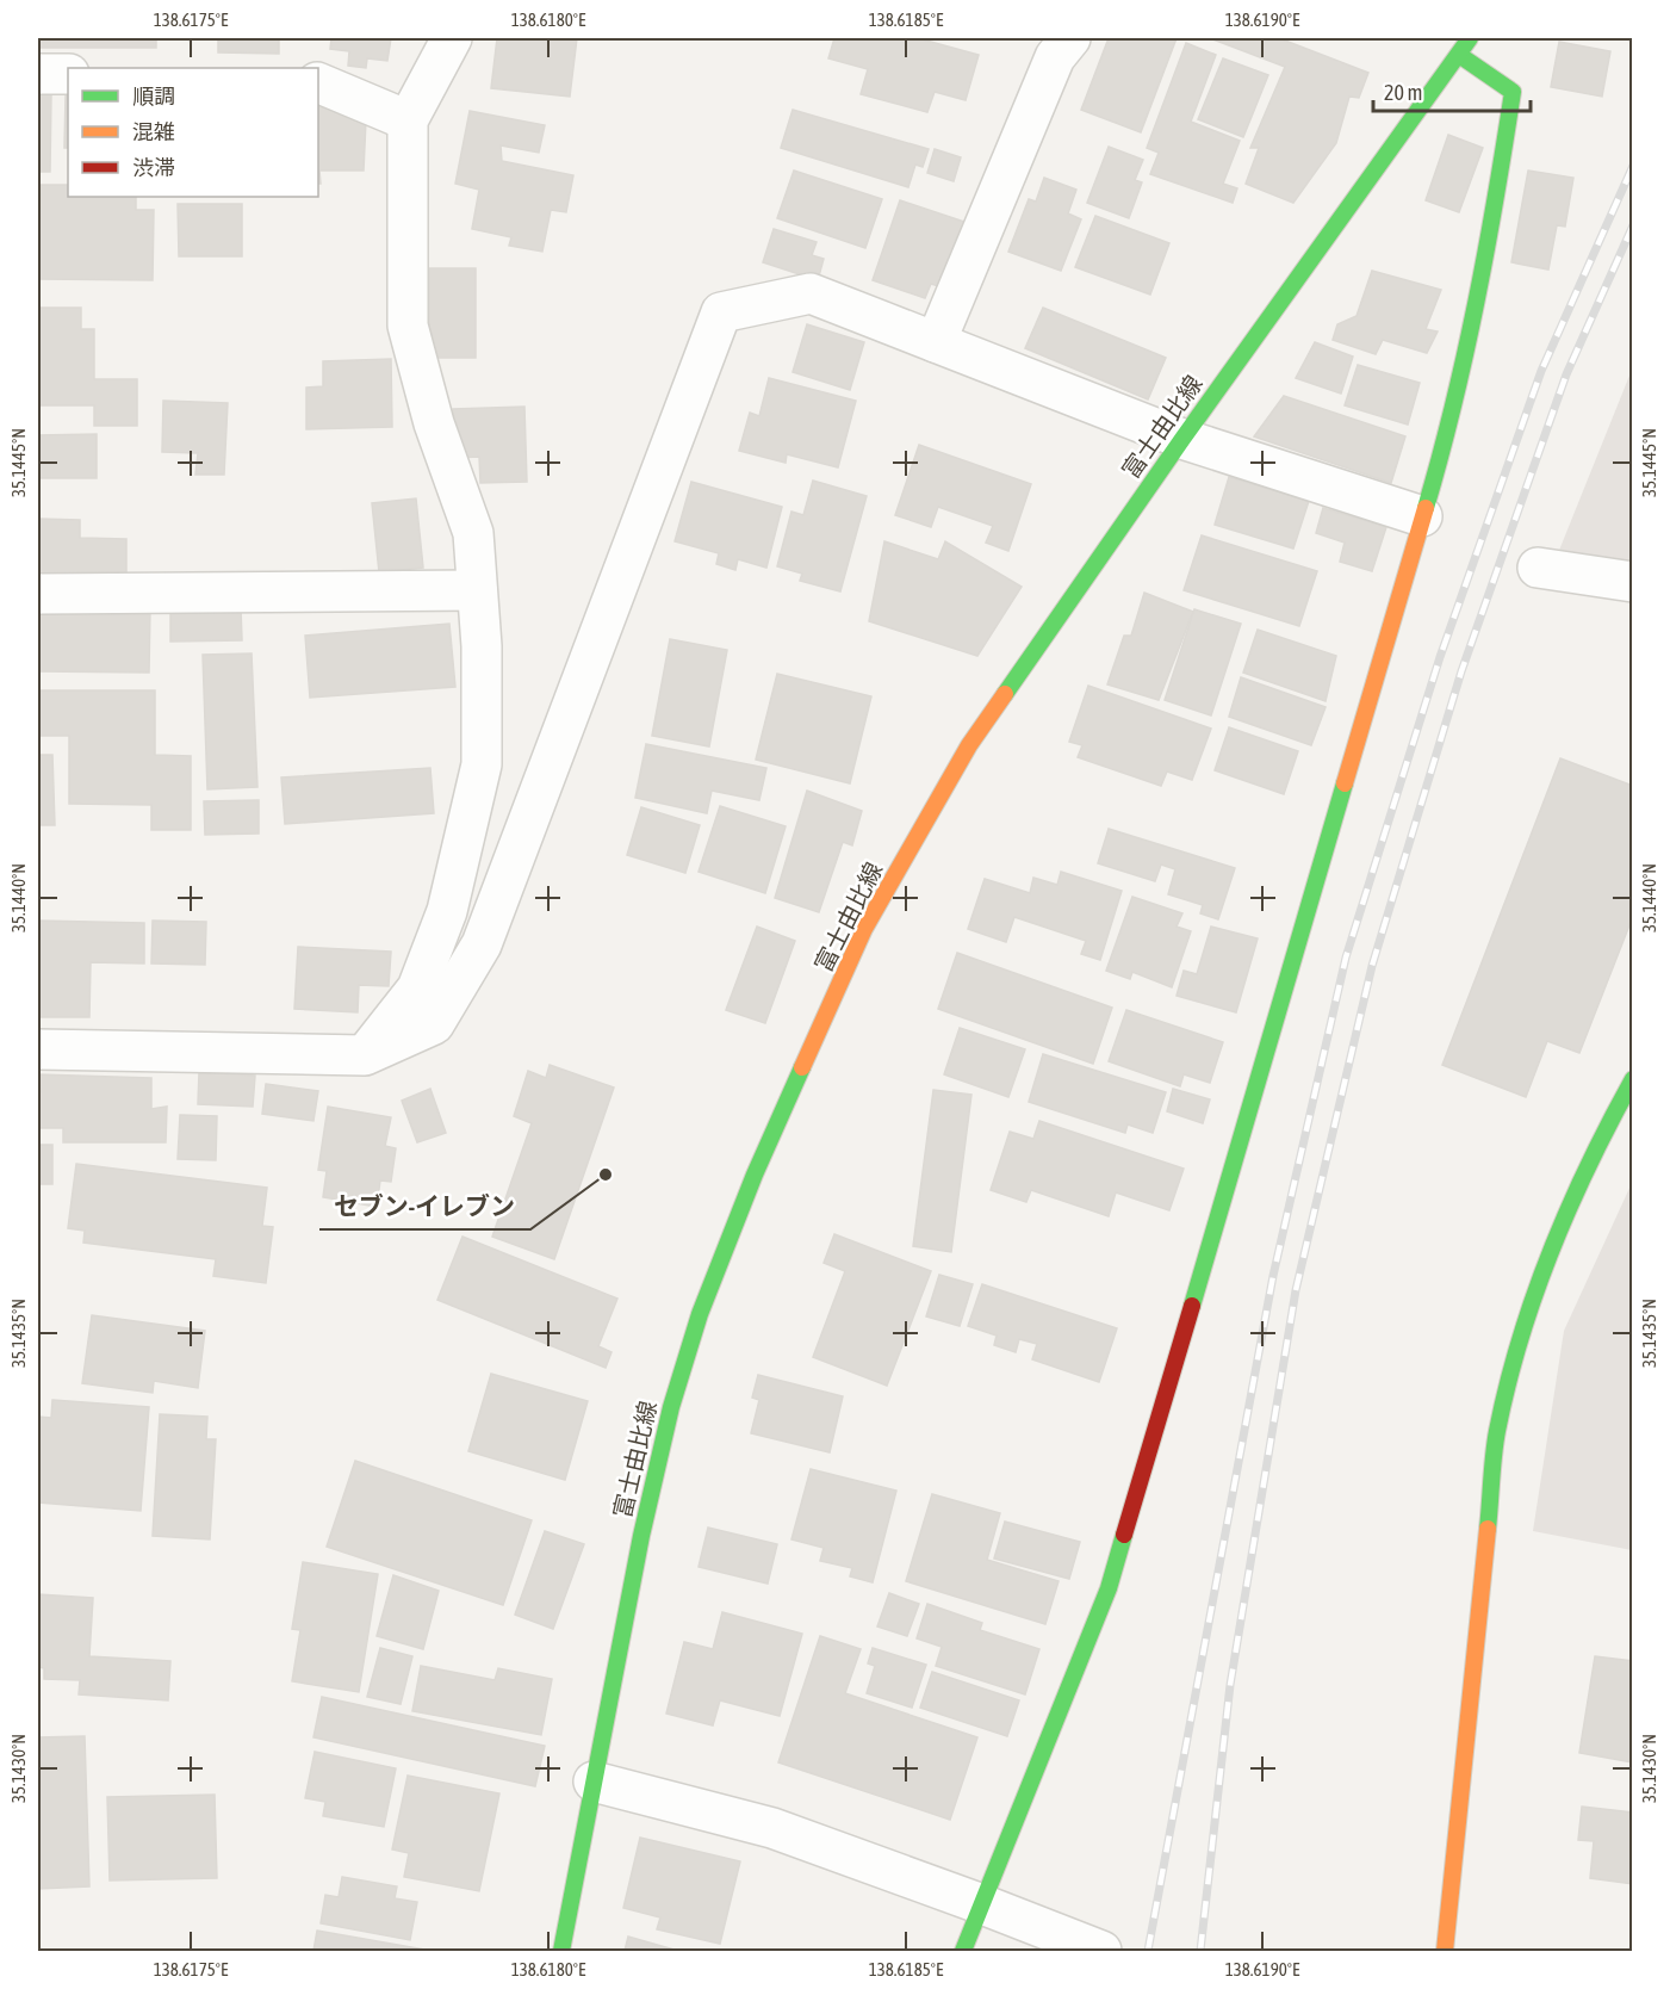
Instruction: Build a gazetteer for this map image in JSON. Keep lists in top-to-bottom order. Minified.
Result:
{"streets":{"street":["富士由比線"]},"places":["セブン-イレブン"],"legend":["順調","混雑","渋滞"],"scale_bar":"20 m","coordinates":["138.6175°E","138.6180°E","138.6185°E","138.6190°E","35.1445°N","35.1440°N","35.1435°N","35.1430°N"]}
